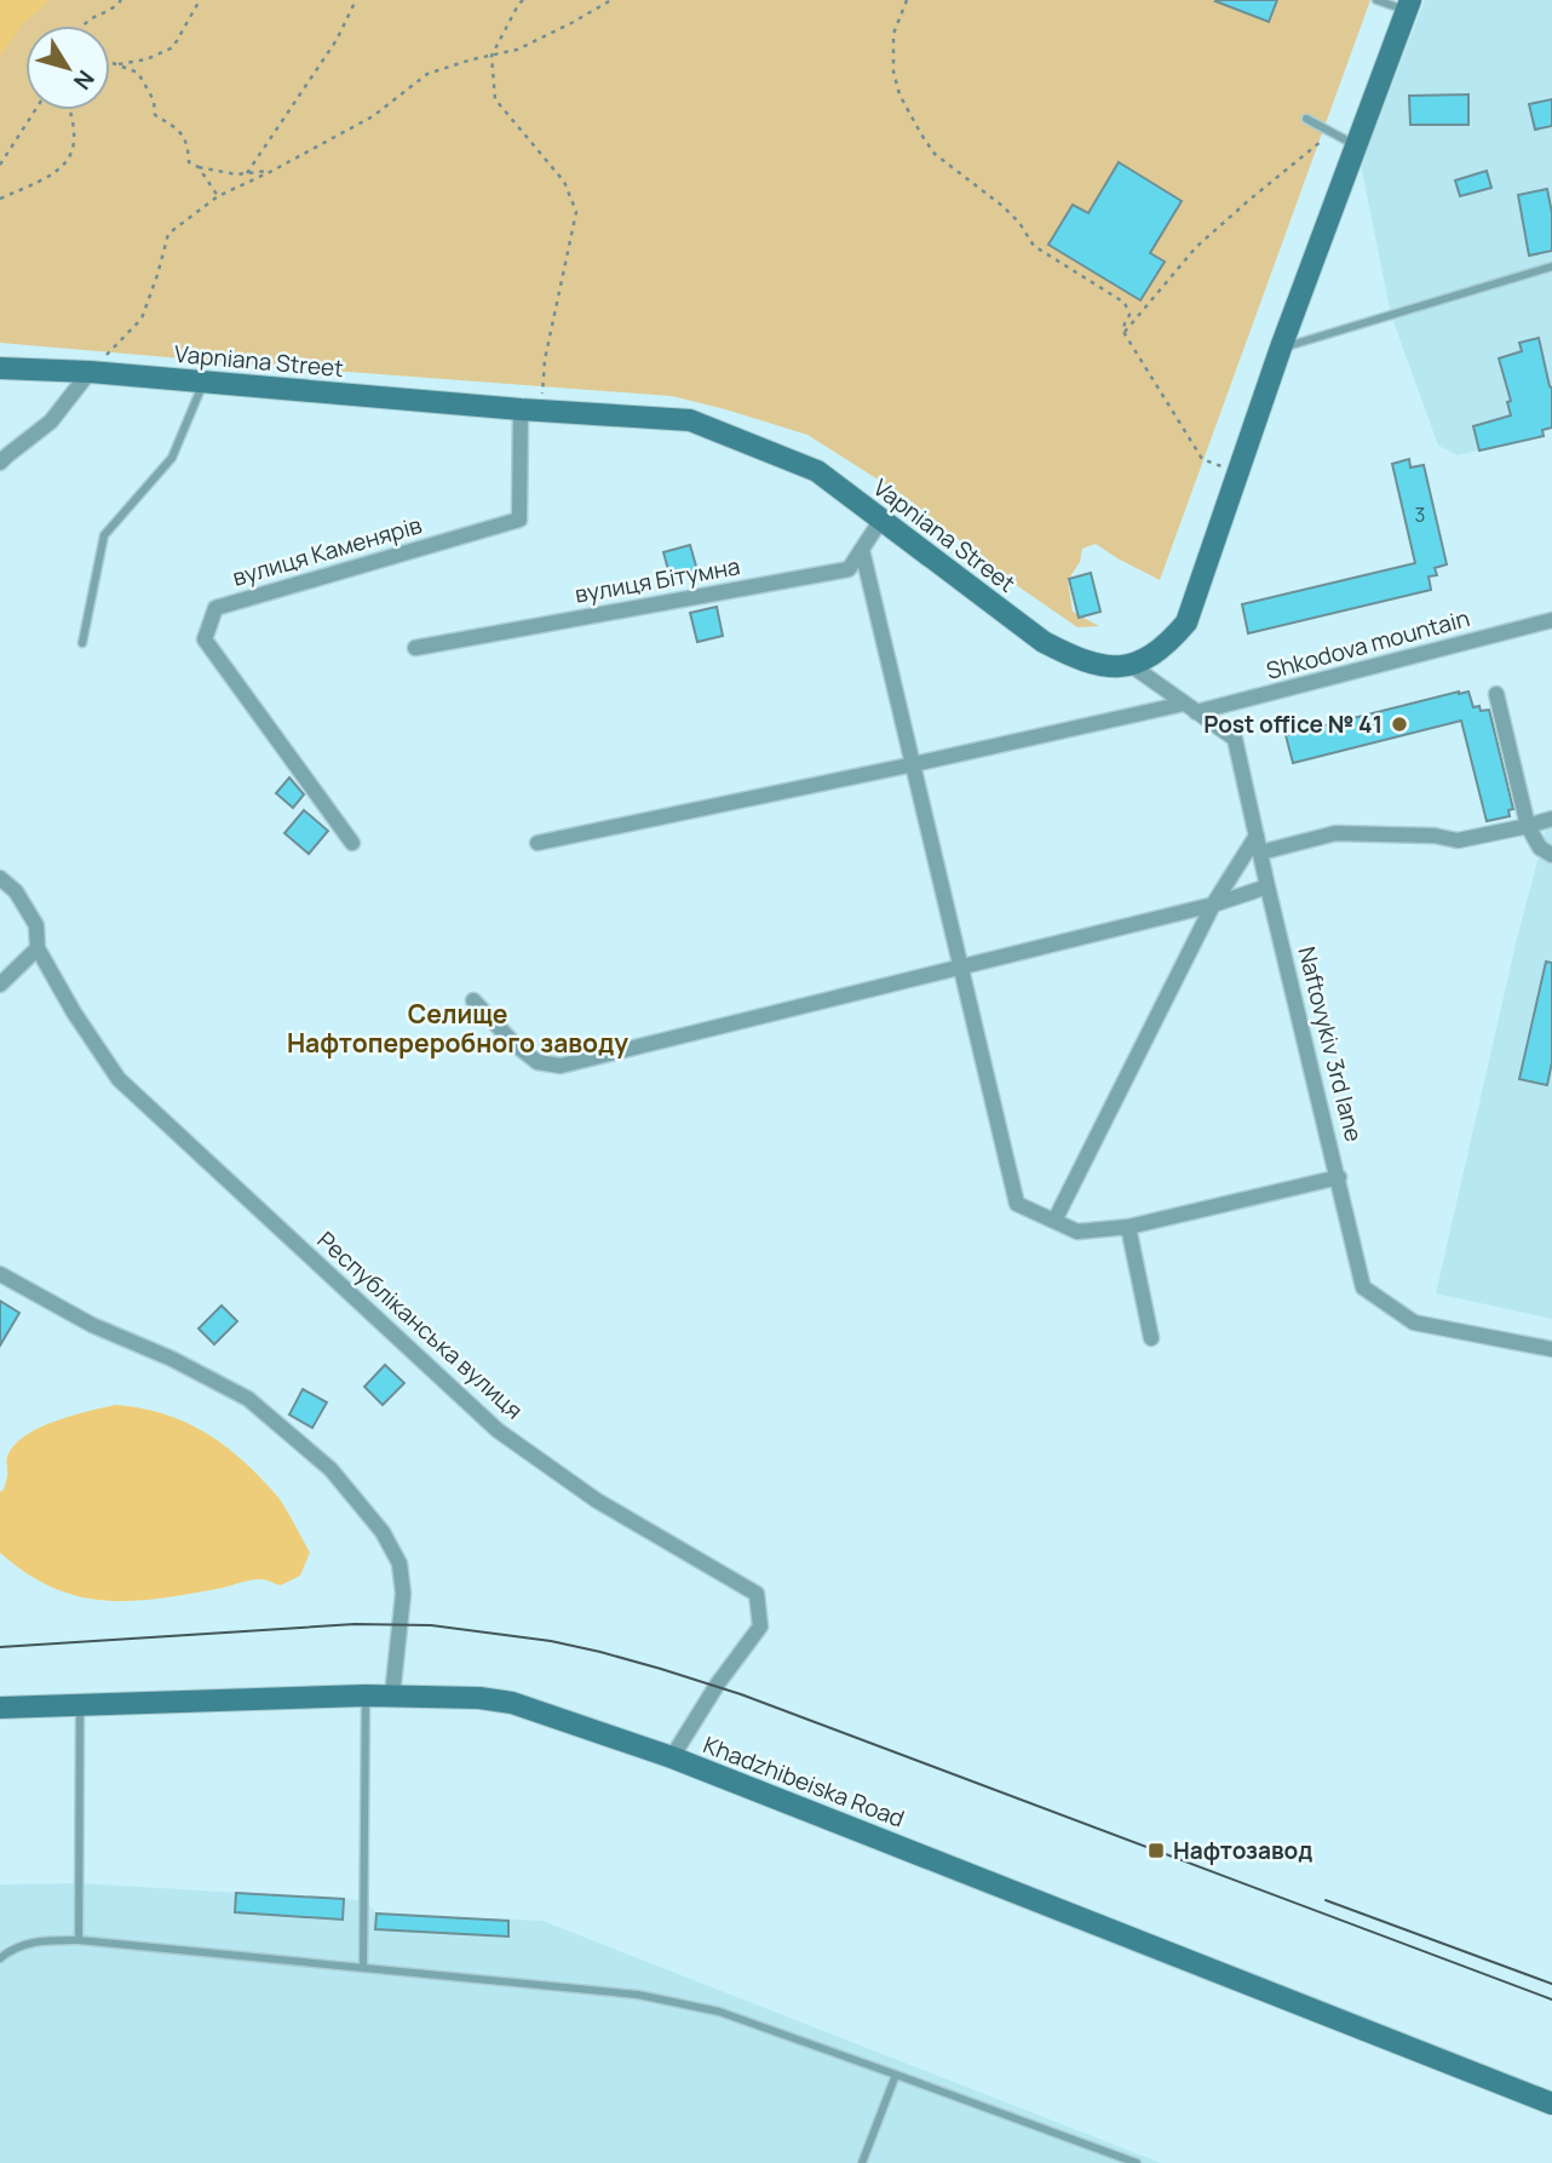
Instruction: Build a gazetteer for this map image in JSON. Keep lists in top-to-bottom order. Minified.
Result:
{"streets":{"street":["Vapniana Street","вулиця Каменярів","вулиця Бітумна","Shkodova mountain","Naftovykiv 3rd lane","Республіканська вулиця","Khadzhibeiska Road"]},"crossings":[["Vapniana Street","вулиця Каменярів"],["Vapniana Street","вулиця Бітумна"],["Vapniana Street","Naftovykiv 3rd lane"],["Shkodova mountain","Naftovykiv 3rd lane"],["Республіканська вулиця","Khadzhibeiska Road"]],"districts":["Селище Нафтопереробного заводу"],"places":{"other":["Post office № 41"],"transit":["Нафтозавод"]},"house_numbers":["3"],"north":"bottom right"}
